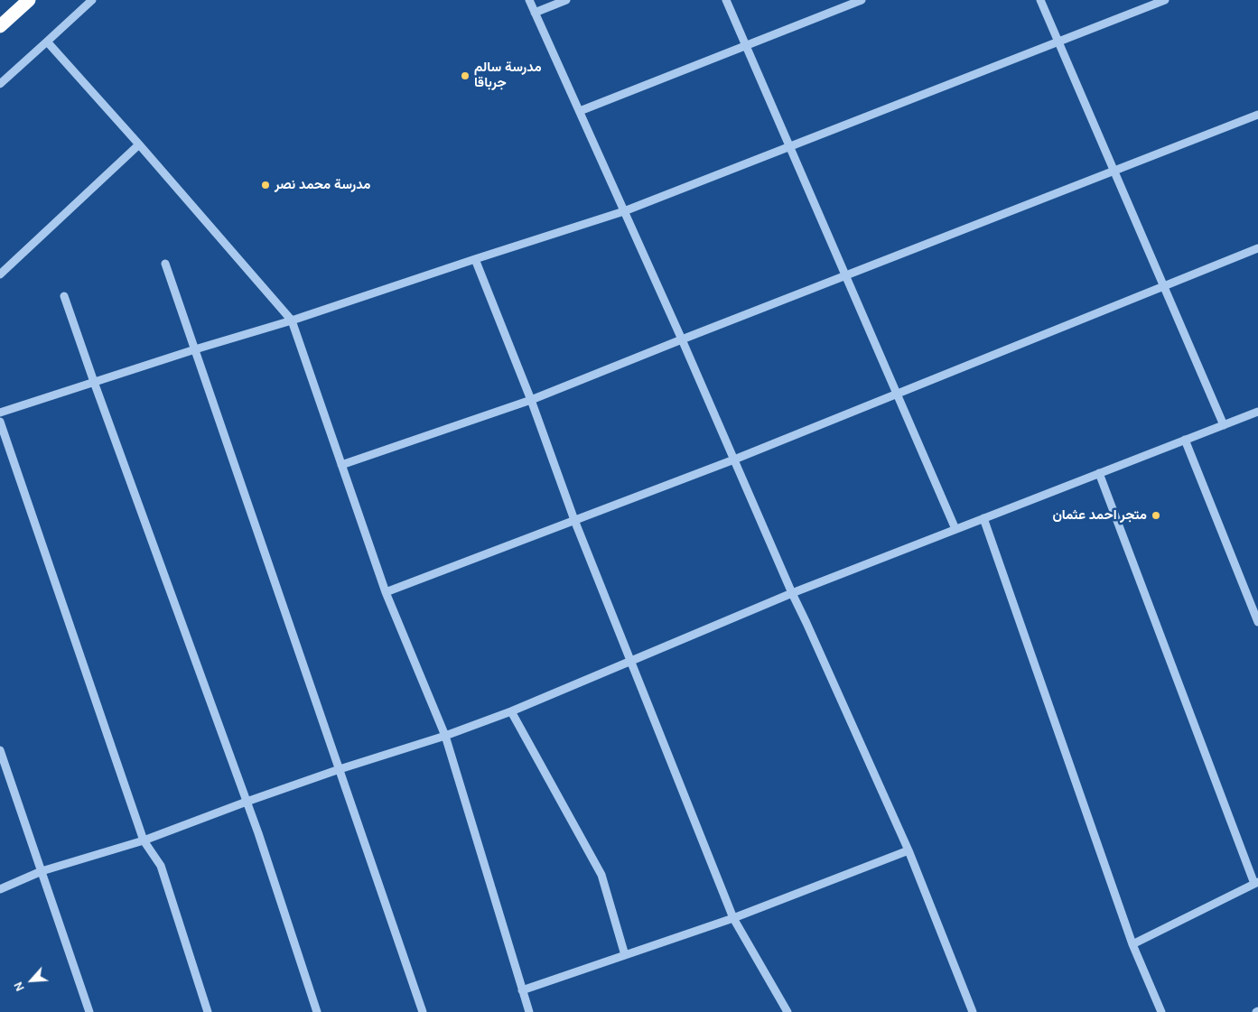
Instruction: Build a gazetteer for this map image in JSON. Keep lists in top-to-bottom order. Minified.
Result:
{"places":["مدرسة سالم جرباقا","مدرسة محمد نصر","متجر احمد عثمان"],"north":"bottom left"}
